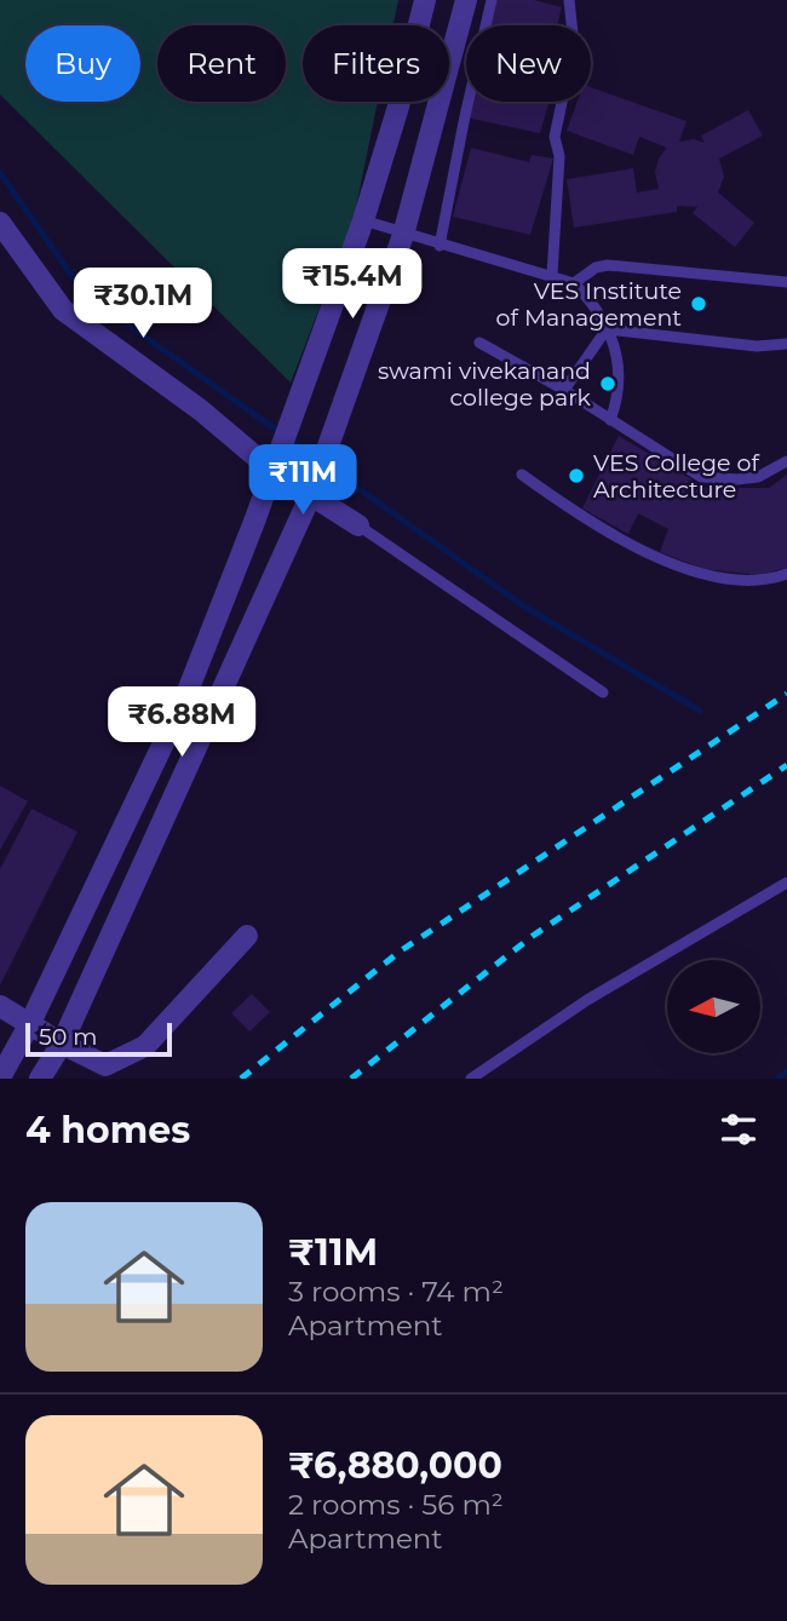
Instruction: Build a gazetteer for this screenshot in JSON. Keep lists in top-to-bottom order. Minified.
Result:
{"places":["VES Institute of Management","swami vivekanand college park","VES College of Architecture"],"scale_bar":"50 m","north":"left","page":{"chip":["Buy","Rent","Filters","New"],"price":["₹15.4M","₹30.1M","₹11M","₹6.88M"],"scale":"50 m","heading":"4 homes","list":[{"name":"₹11M","note":"3 rooms · 74 m² · Apartment"},{"name":"₹6,880,000","note":"2 rooms · 56 m² · Apartment"}]}}
